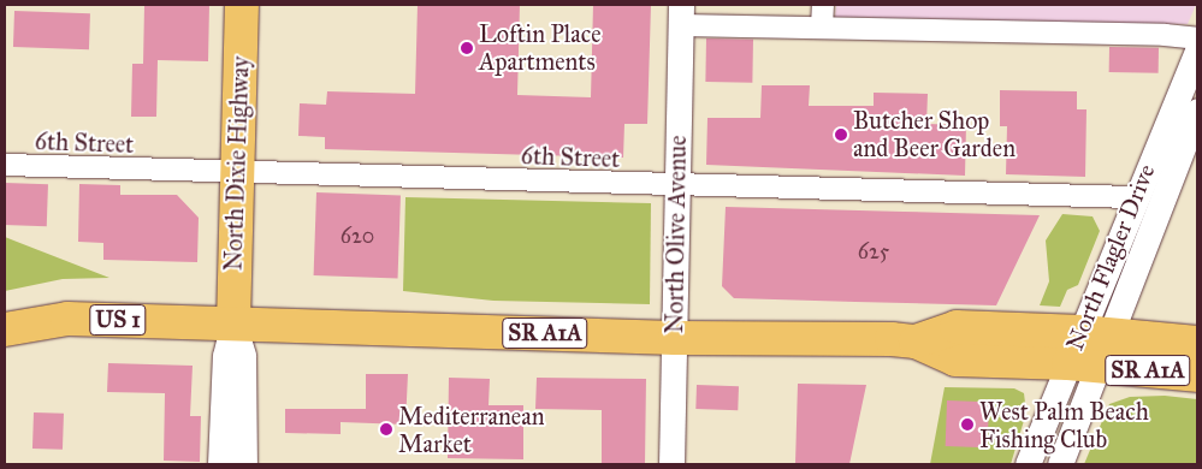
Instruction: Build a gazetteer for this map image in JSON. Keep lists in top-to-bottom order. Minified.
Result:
{"streets":{"main road":["North Dixie Highway","US 1","SR A1A"],"street":["6th Street","North Olive Avenue","North Flagler Drive"]},"crossings":[["6th Street","North Dixie Highway"],["6th Street","North Olive Avenue"],["6th Street","North Flagler Drive"],["North Dixie Highway","US 1"],["North Dixie Highway","SR A1A"],["North Olive Avenue","SR A1A"],["North Flagler Drive","SR A1A"],["US 1","SR A1A"]],"places":["Loftin Place Apartments","Butcher Shop and Beer Garden","West Palm Beach Fishing Club","Mediterranean Market"],"house_numbers":["620","625"]}
